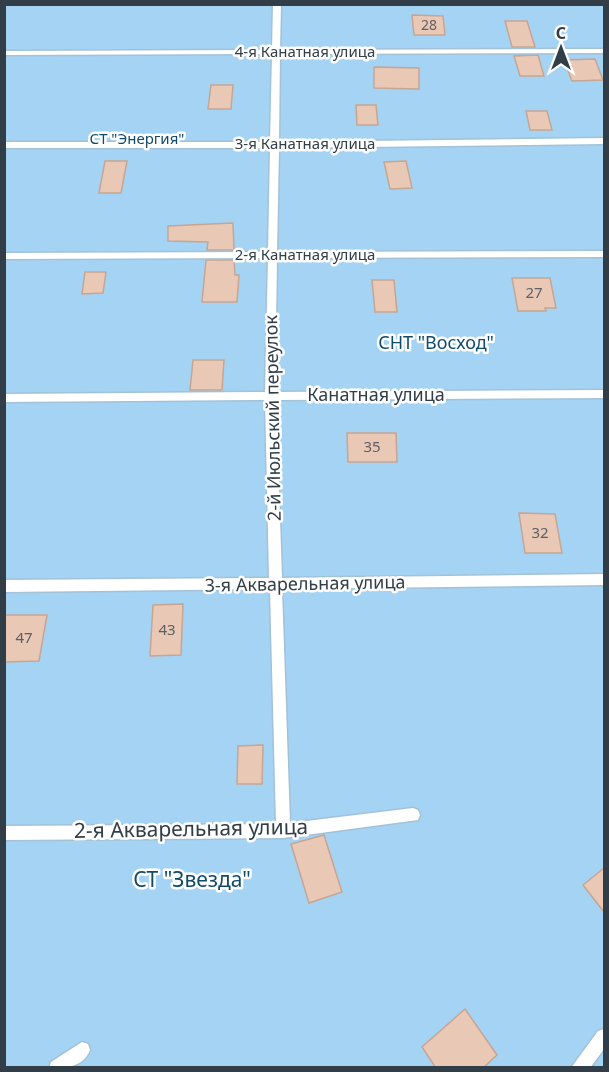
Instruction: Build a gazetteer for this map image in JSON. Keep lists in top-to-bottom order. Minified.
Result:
{"streets":{"lane":["4-я Канатная улица","3-я Канатная улица","2-я Канатная улица","Канатная улица","2-й Июльский переулок","3-я Акварельная улица","2-я Акварельная улица"]},"crossings":[["4-я Канатная улица","2-й Июльский переулок"],["3-я Канатная улица","2-й Июльский переулок"],["2-я Канатная улица","2-й Июльский переулок"],["Канатная улица","2-й Июльский переулок"],["2-й Июльский переулок","3-я Акварельная улица"],["2-й Июльский переулок","2-я Акварельная улица"]],"parks":["СТ \"Энергия\"","СНТ \"Восход\"","СТ \"Звезда\""],"house_numbers":["28","27","35","32","43","47"],"north":"top"}
